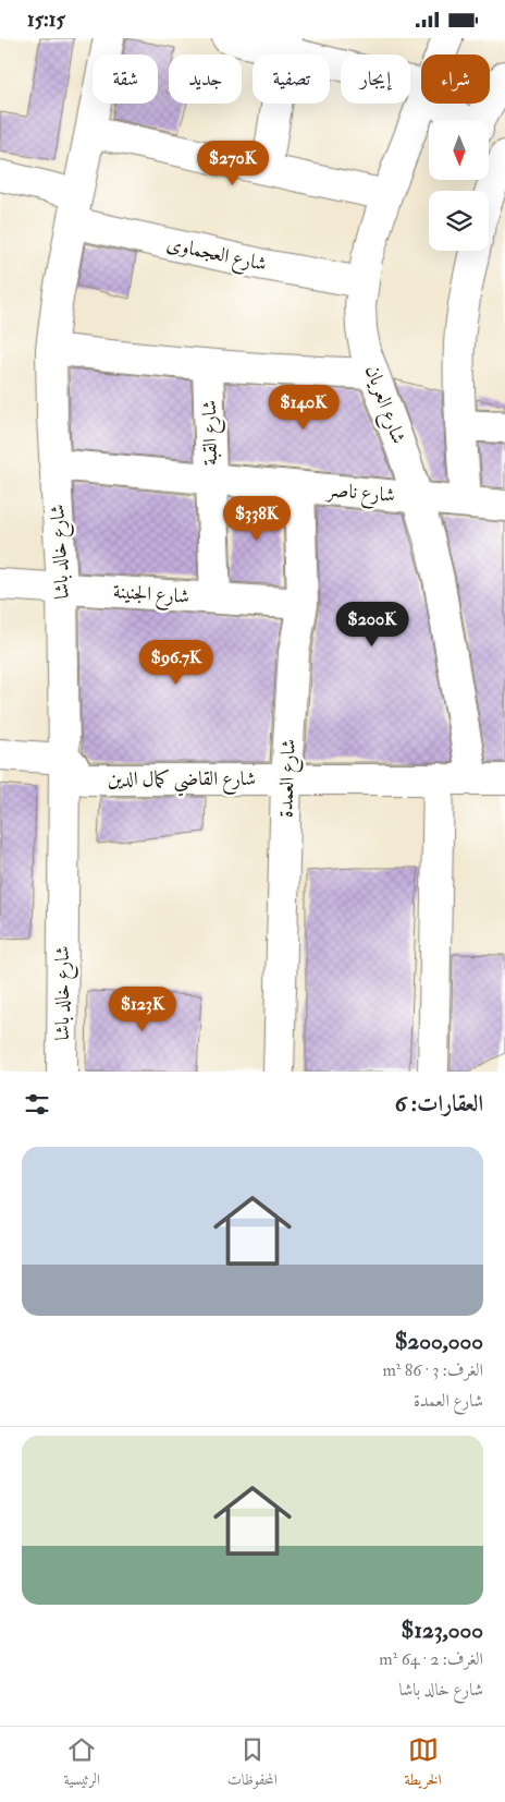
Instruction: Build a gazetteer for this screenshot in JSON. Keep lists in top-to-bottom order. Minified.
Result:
{"streets":{"street":["شارع العجماوى","شارع العريان","شارع القبة","شارع ناصر","شارع خالد باشا","شارع الجنينة","شارع القاضي كمال الدين","شارع العمدة"]},"crossings":[["شارع العجماوى","شارع العريان"],["شارع العجماوى","شارع خالد باشا"],["شارع العريان","شارع ناصر"],["شارع العريان","شارع القاضي كمال الدين"],["شارع القبة","شارع ناصر"],["شارع القبة","شارع الجنينة"],["شارع ناصر","شارع خالد باشا"],["شارع ناصر","شارع العمدة"],["شارع خالد باشا","شارع الجنينة"],["شارع خالد باشا","شارع القاضي كمال الدين"],["شارع الجنينة","شارع العمدة"],["شارع القاضي كمال الدين","شارع العمدة"]],"north":"bottom","page":{"status":"15:15","chip":["شراء","إيجار","تصفية","جديد","شقة"],"price":["$270K","$140K","$338K","$200K","$96.7K","$123K"],"heading":"العقارات: 6","list":[{"name":"$200,000","note":"الغرف: 3 · 86 m² · شارع العمدة"},{"name":"$123,000","note":"الغرف: 2 · 64 m² · شارع خالد باشا"}],"tabs":["الخريطة","المحفوظات","الرئيسية"]}}
